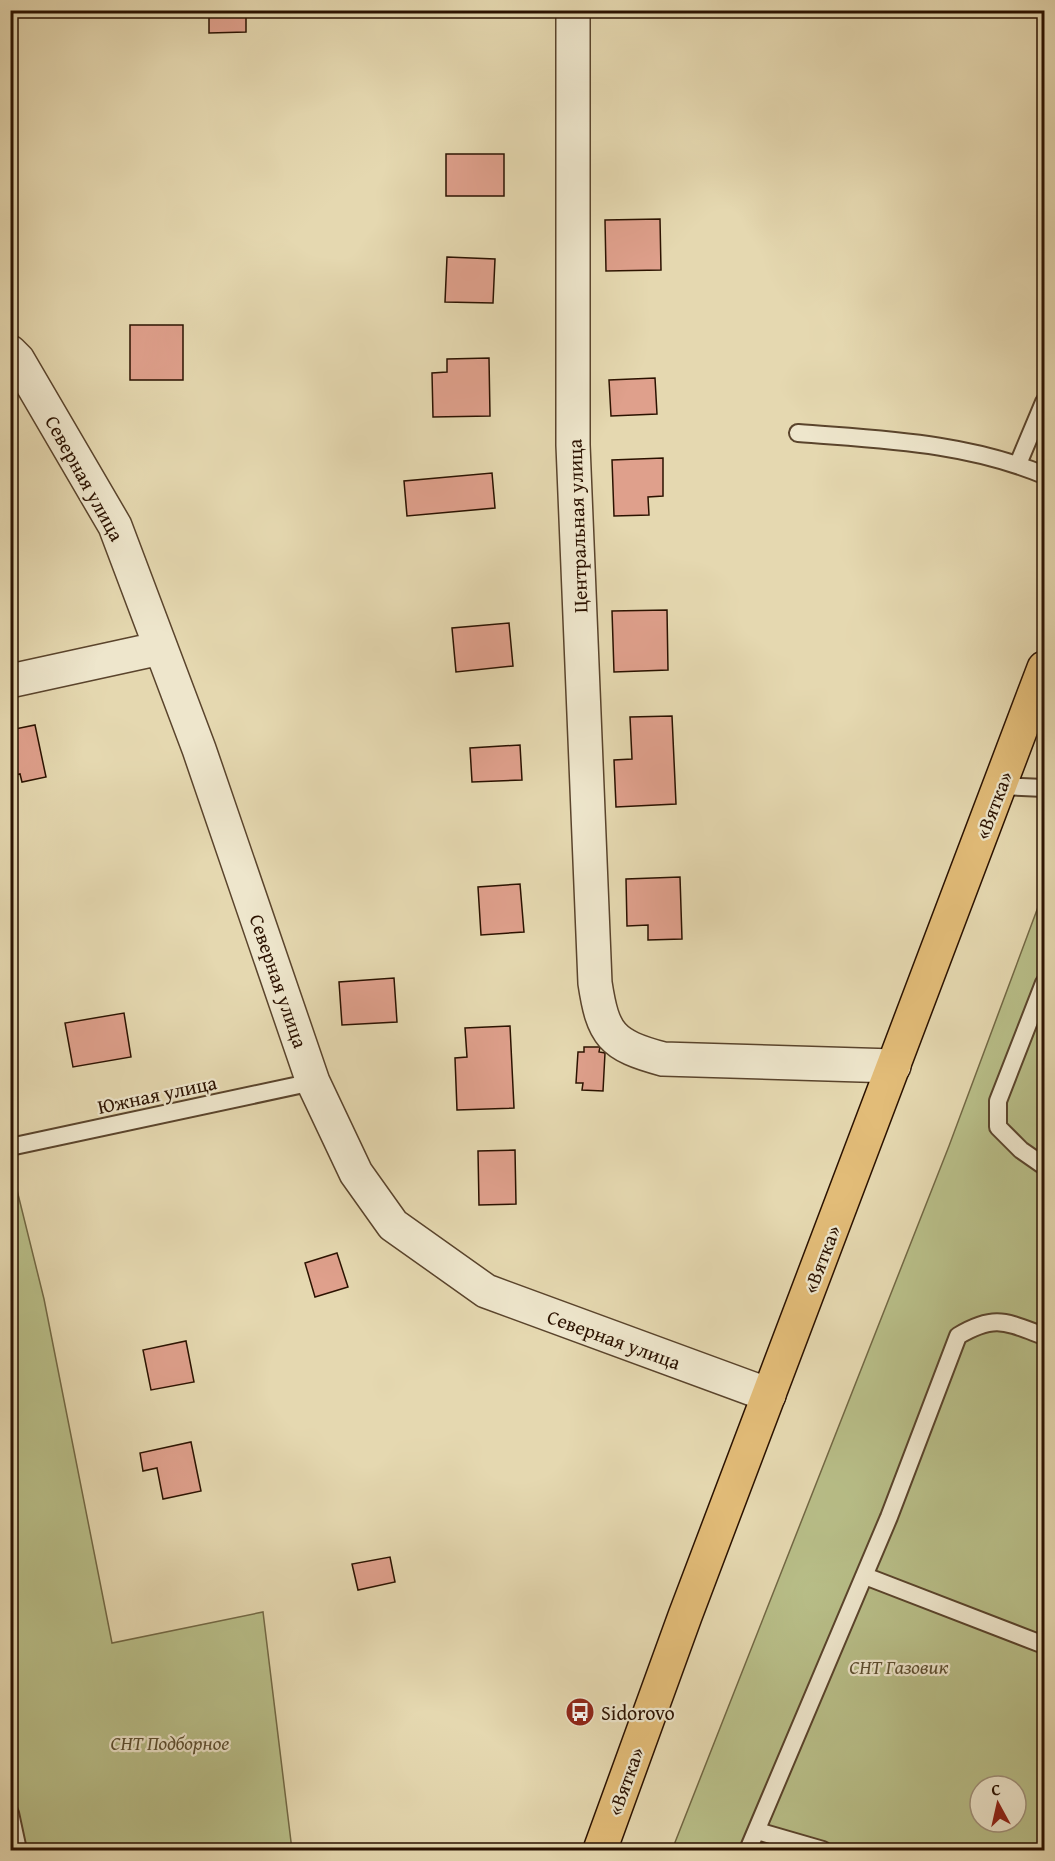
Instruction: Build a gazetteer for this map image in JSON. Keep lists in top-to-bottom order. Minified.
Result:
{"streets":{"main road":["«Вятка»"],"street":["Северная улица","Центральная улица"],"lane":["Южная улица"]},"crossings":[["Северная улица","«Вятка»"],["Северная улица","Южная улица"],["Центральная улица","«Вятка»"]],"parks":["СНТ Газовик","СНТ Подборное"],"places":{"bus stop":["Sidorovo"]},"north":"top"}
